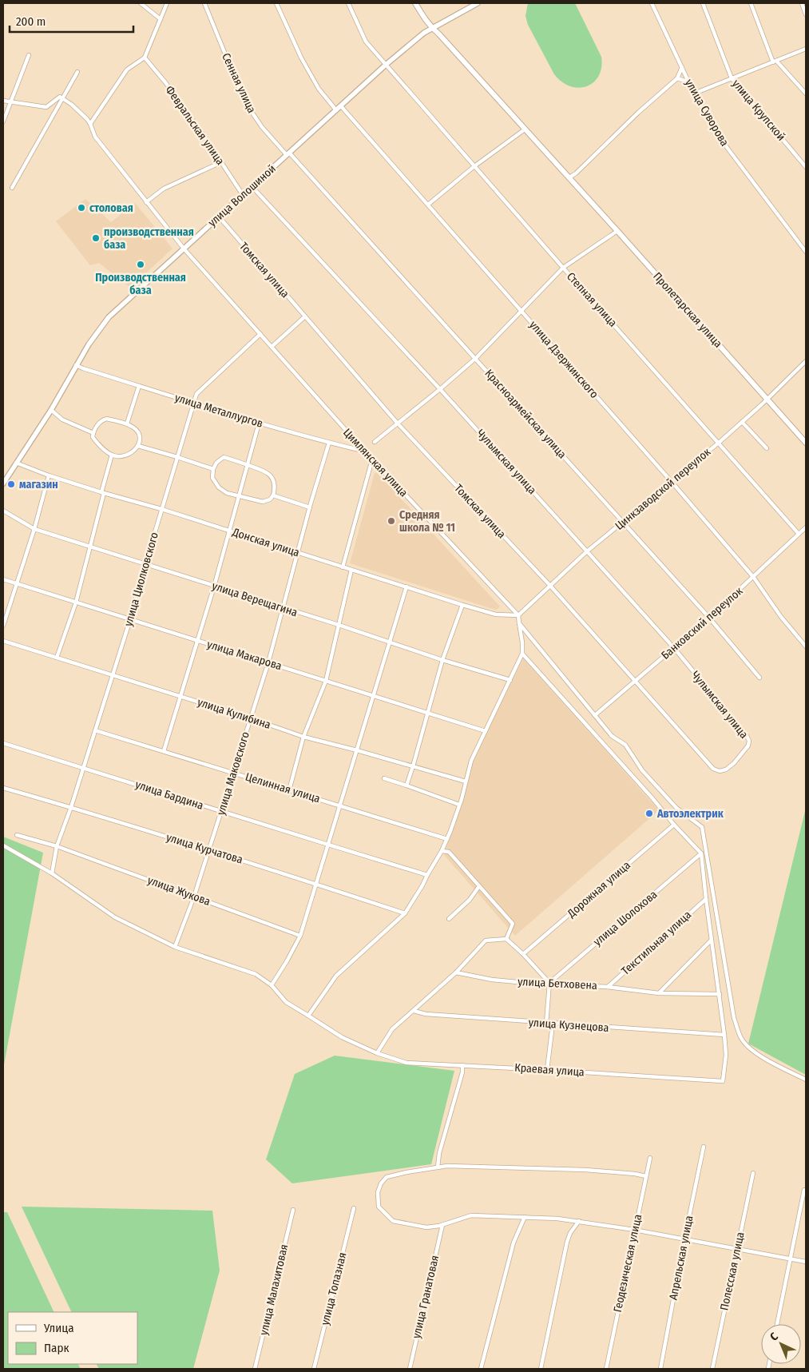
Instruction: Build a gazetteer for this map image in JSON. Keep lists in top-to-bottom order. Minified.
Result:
{"streets":{"main road":["Пролетарская улица"],"street":["Сенная улица","улица Крупской","улица Суворова","Февральская улица","улица Волошиной","Томская улица","Степная улица","улица Дзержинского","улица Металлургов","Красноармейская улица","Чулымская улица","Цимлянская улица","Цинкзаводской переулок","Донская улица","улица Циолковского","улица Верещагина","Банковский переулок","улица Макарова","улица Кулибина","улица Маковского","Целинная улица","улица Бардина","улица Курчатова","Дорожная улица","улица Жукова","улица Шолохова","Текстильная улица","улица Бетховена","улица Кузнецова","Краевая улица","Апрельская улица","Геодезическая улица","Полесская улица","улица Топазная","улица Малахитовая","улица Гранатовая"]},"crossings":[["Сенная улица","улица Волошиной"],["Сенная улица","Красноармейская улица"],["Февральская улица","улица Волошиной"],["улица Волошиной","Томская улица"],["улица Волошиной","Степная улица"],["улица Волошиной","Пролетарская улица"],["улица Волошиной","улица Дзержинского"],["улица Волошиной","улица Металлургов"],["улица Волошиной","Красноармейская улица"],["улица Волошиной","Чулымская улица"],["улица Волошиной","Цимлянская улица"],["улица Волошиной","Донская улица"],["Томская улица","Чулымская улица"],["Томская улица","Цинкзаводской переулок"],["Томская улица","Банковский переулок"],["Степная улица","Цинкзаводской переулок"],["Степная улица","Банковский переулок"],["Пролетарская улица","Цинкзаводской переулок"],["улица Дзержинского","Цинкзаводской переулок"],["улица Дзержинского","Банковский переулок"],["улица Металлургов","Цимлянская улица"],["улица Металлургов","улица Циолковского"],["улица Металлургов","улица Маковского"],["Красноармейская улица","Цинкзаводской переулок"],["Красноармейская улица","Банковский переулок"],["Чулымская улица","Цинкзаводской переулок"],["Чулымская улица","Банковский переулок"],["Цимлянская улица","Цинкзаводской переулок"],["Цимлянская улица","Донская улица"],["Цимлянская улица","улица Циолковского"],["Цинкзаводской переулок","Донская улица"],["Донская улица","улица Циолковского"],["Донская улица","улица Маковского"],["улица Циолковского","улица Верещагина"],["улица Циолковского","улица Макарова"],["улица Циолковского","улица Кулибина"],["улица Циолковского","Целинная улица"],["улица Циолковского","улица Бардина"],["улица Циолковского","улица Курчатова"],["улица Циолковского","улица Жукова"],["улица Циолковского","Краевая улица"],["улица Верещагина","улица Маковского"],["улица Макарова","улица Маковского"],["улица Кулибина","улица Маковского"],["улица Маковского","Целинная улица"],["улица Маковского","улица Бардина"],["улица Маковского","улица Курчатова"],["улица Маковского","улица Жукова"],["улица Маковского","Краевая улица"],["улица Шолохова","улица Бетховена"],["Текстильная улица","улица Бетховена"],["улица Кузнецова","Краевая улица"]],"places":["столовая","производственная база","Производственная база","магазин","Средняя школа № 11","Автоэлектрик"],"legend":["Улица","Парк"],"scale_bar":"200 m","north":"top left"}
